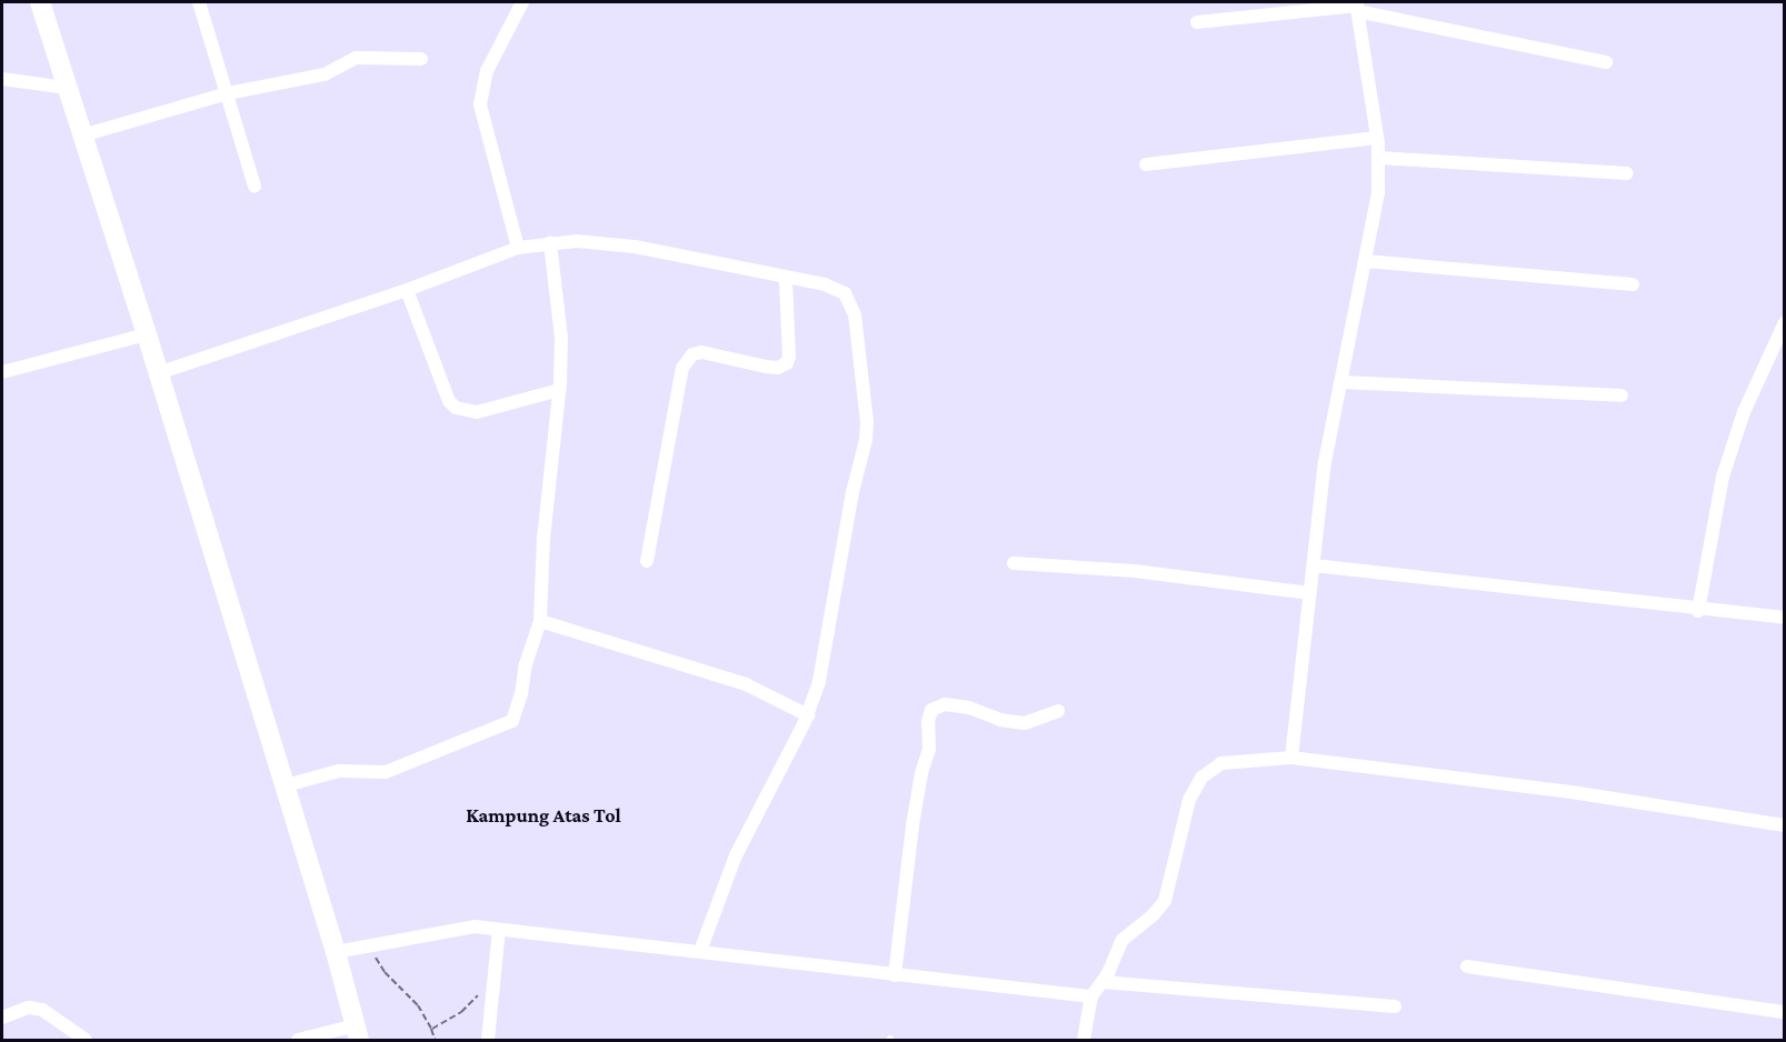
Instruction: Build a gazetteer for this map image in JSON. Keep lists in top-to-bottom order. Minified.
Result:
{"districts":["Kampung Atas Tol"]}
